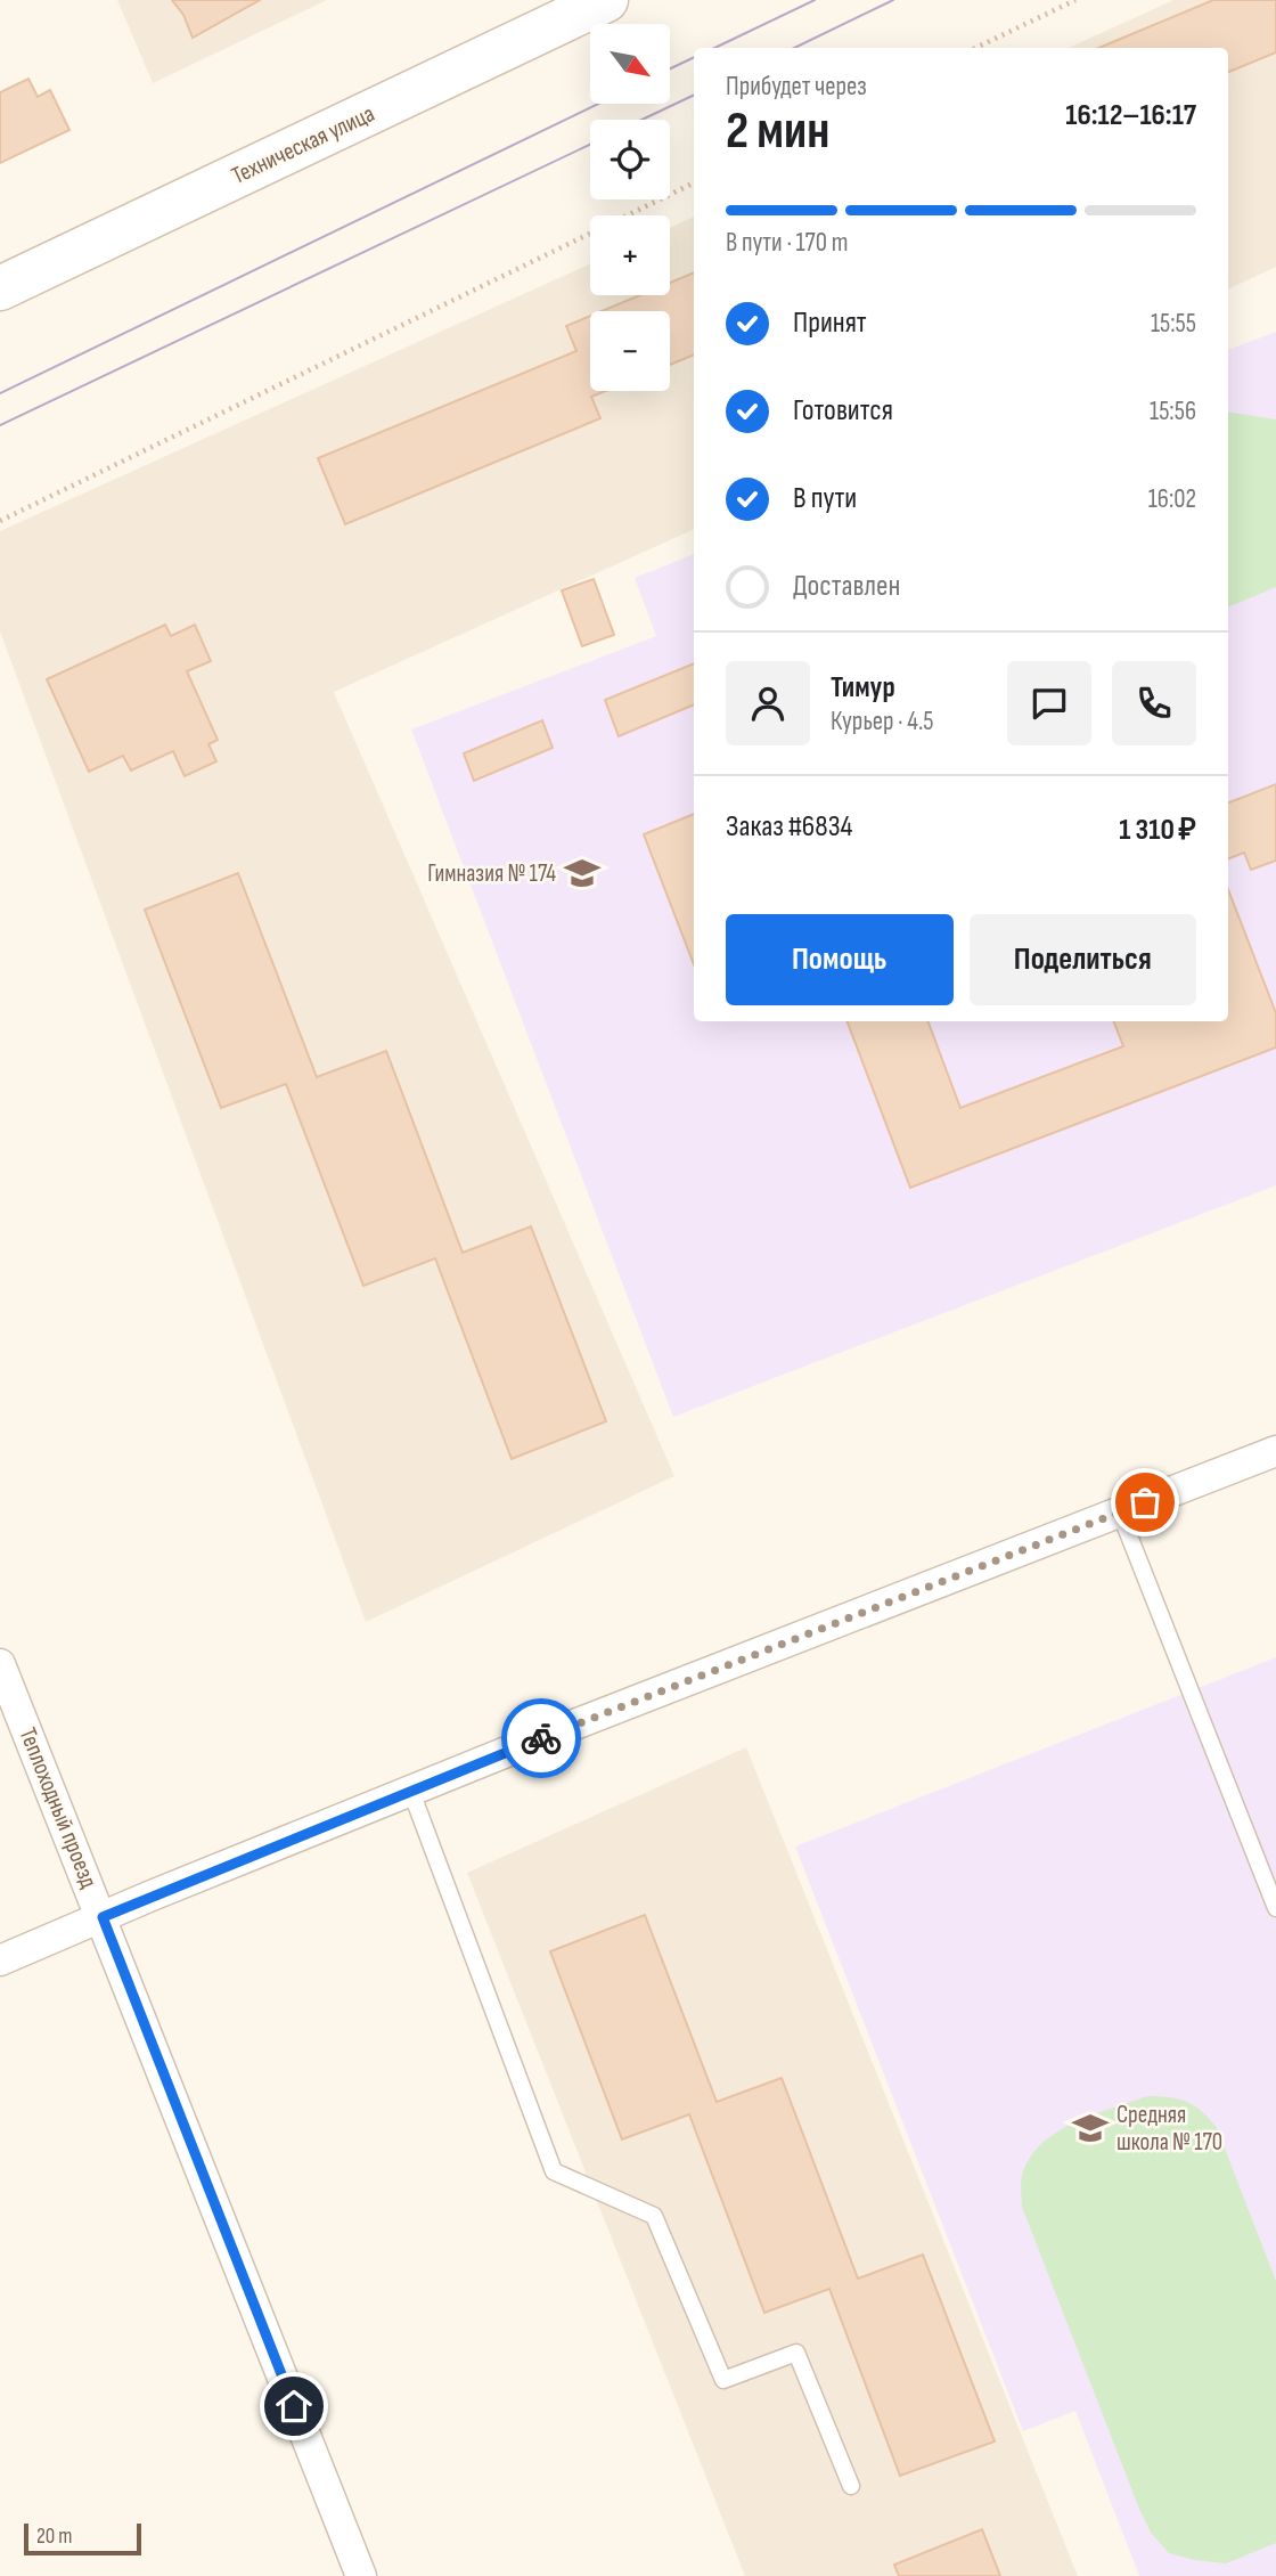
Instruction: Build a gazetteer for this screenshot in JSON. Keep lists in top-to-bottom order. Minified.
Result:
{"streets":{"main road":["Техническая улица"],"street":["Теплоходный проезд"]},"places":{"school or university":["Гимназия № 174","Средняя школа № 170"]},"scale_bar":"20 m","north":"bottom right","page":{"map_buttons":["+","−"],"heading":["2 мин","Прибудет через","16:12–16:17"],"panel":["Тимур","Курьер · 4.5","Заказ #6834","1 310 ₽"],"bar":"В пути · 170 m","list":[["Принят","15:55"],["Готовится","15:56"],["В пути","16:02"],"Доставлен"],"buttons":["Помощь","Поделиться"],"scale":"20 m"}}
